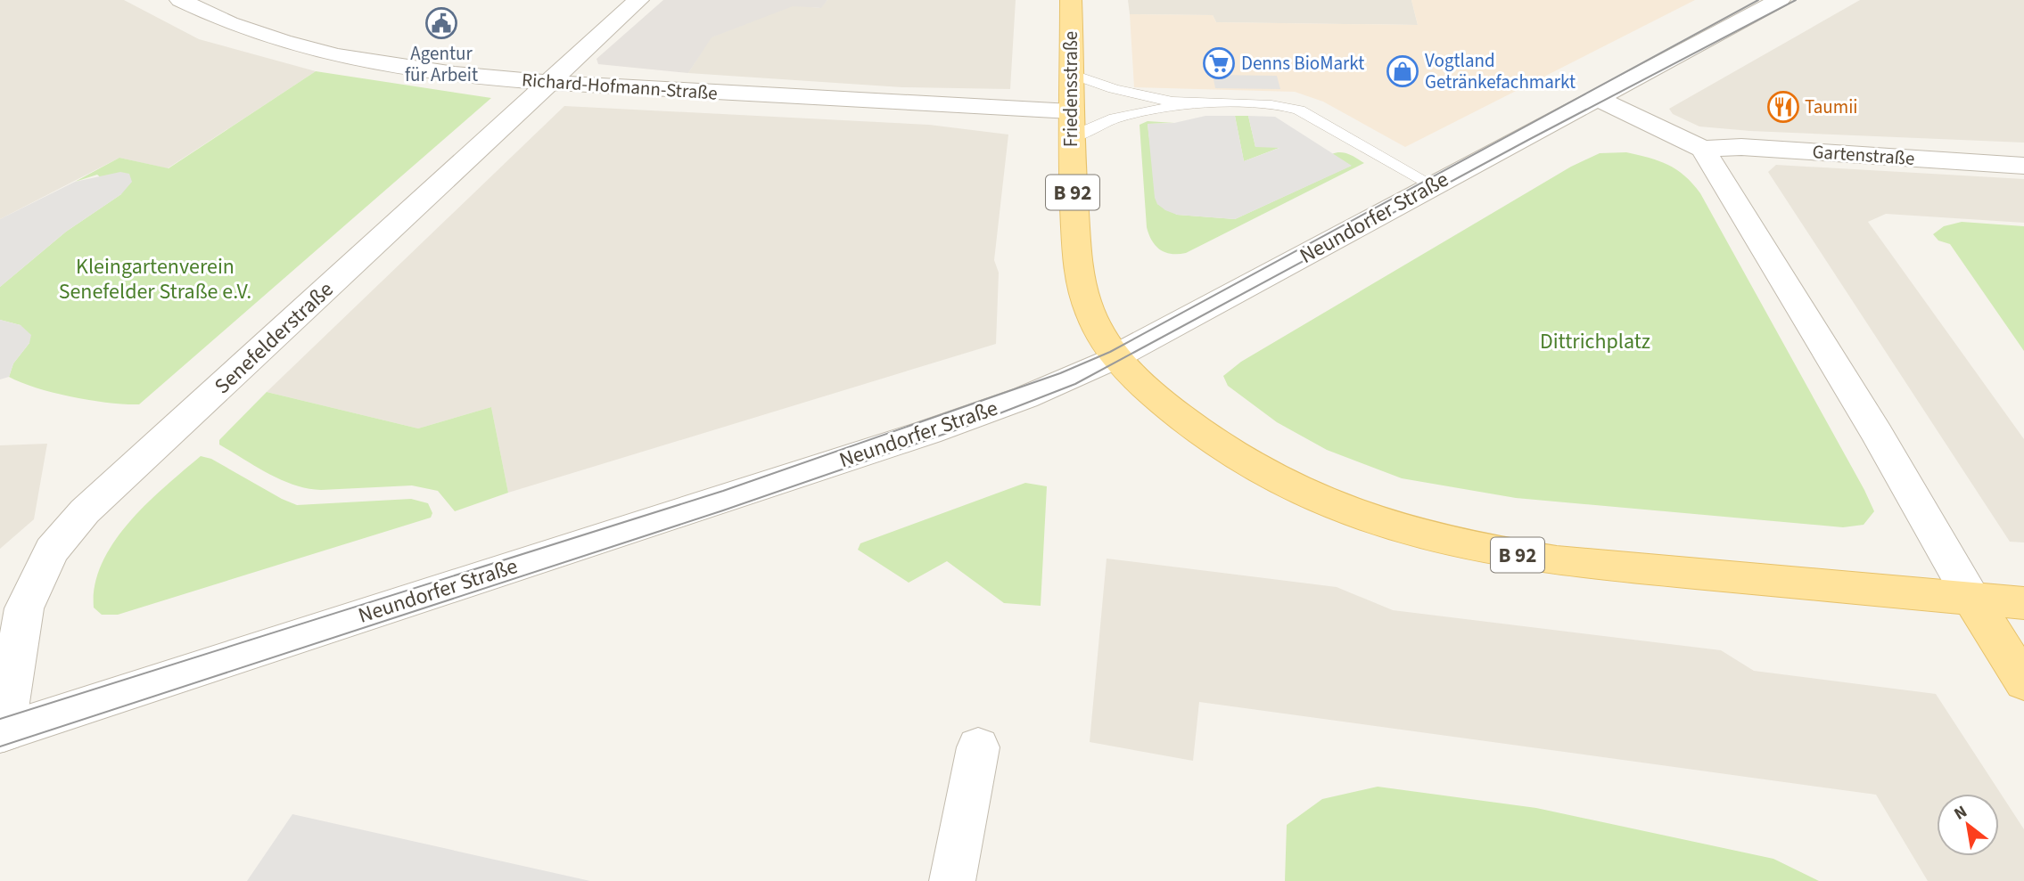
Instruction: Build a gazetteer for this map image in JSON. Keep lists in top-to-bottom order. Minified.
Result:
{"streets":{"main road":["Friedensstraße","B 92"],"street":["Richard-Hofmann-Straße","Gartenstraße","Neundorfer Straße","Senefelderstraße"]},"crossings":[["Richard-Hofmann-Straße","Friedensstraße"],["Richard-Hofmann-Straße","Senefelderstraße"],["Friedensstraße","B 92"],["Friedensstraße","Neundorfer Straße"],["B 92","Neundorfer Straße"],["Neundorfer Straße","Senefelderstraße"]],"parks":["Kleingartenverein Senefelder Straße e.V.","Dittrichplatz"],"places":{"public building":["Agentur für Arbeit"],"supermarket":["Denns BioMarkt"],"shop":["Vogtland Getränkefachmarkt"],"restaurant":["Taumii"]},"north":"top left"}
